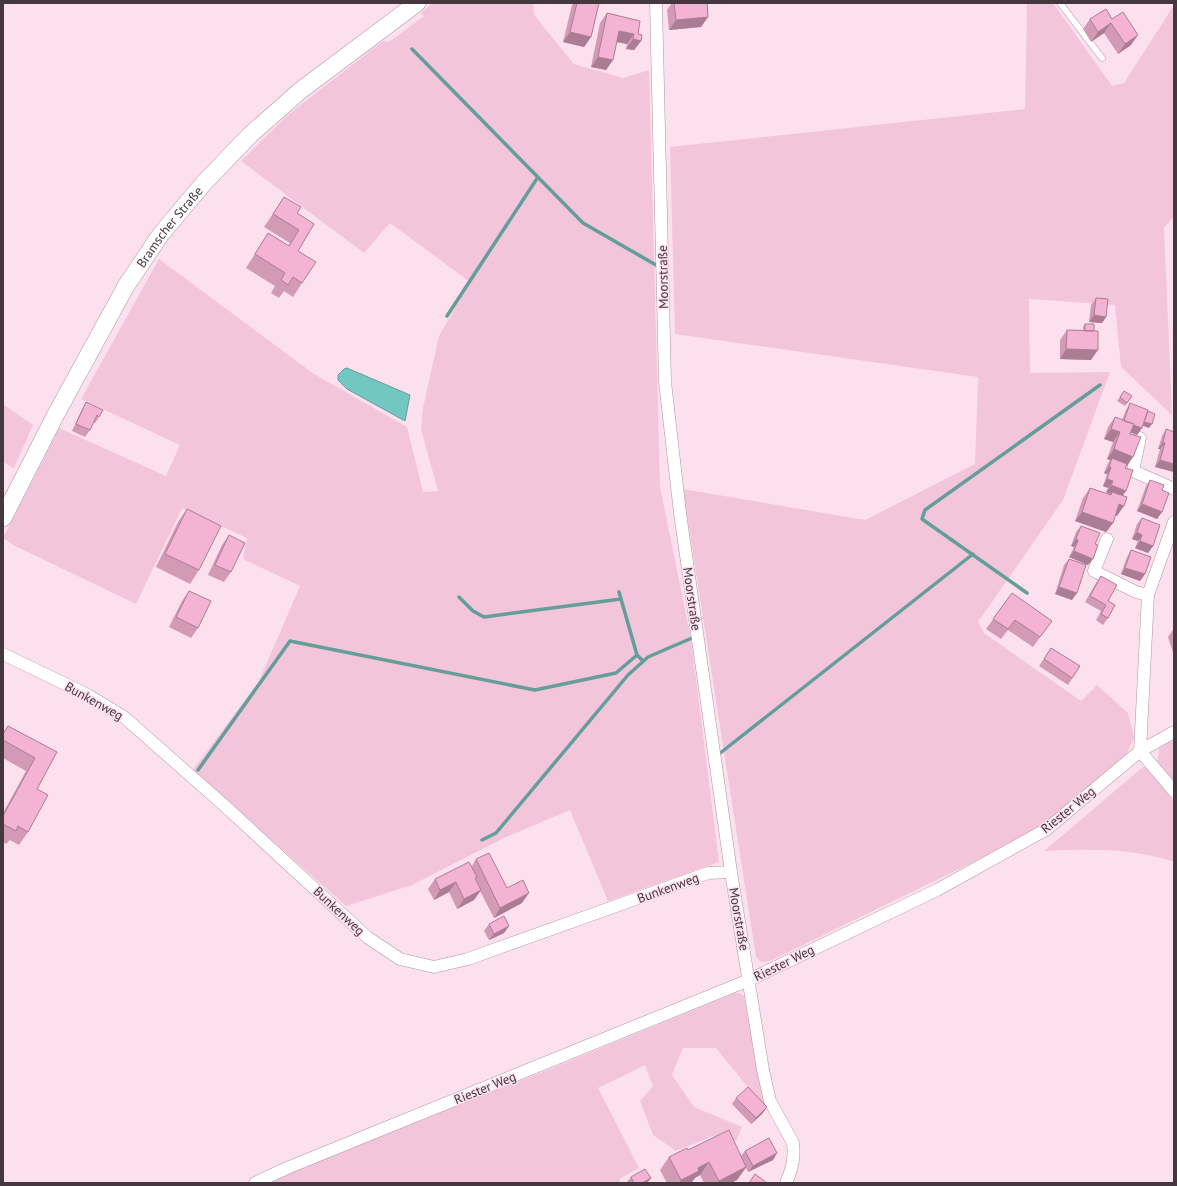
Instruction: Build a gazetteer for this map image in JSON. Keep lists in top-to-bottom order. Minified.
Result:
{"streets":{"street":["Bramscher Straße","Moorstraße","Bunkenweg","Riester Weg"]},"crossings":[["Moorstraße","Bunkenweg"],["Moorstraße","Riester Weg"]]}
